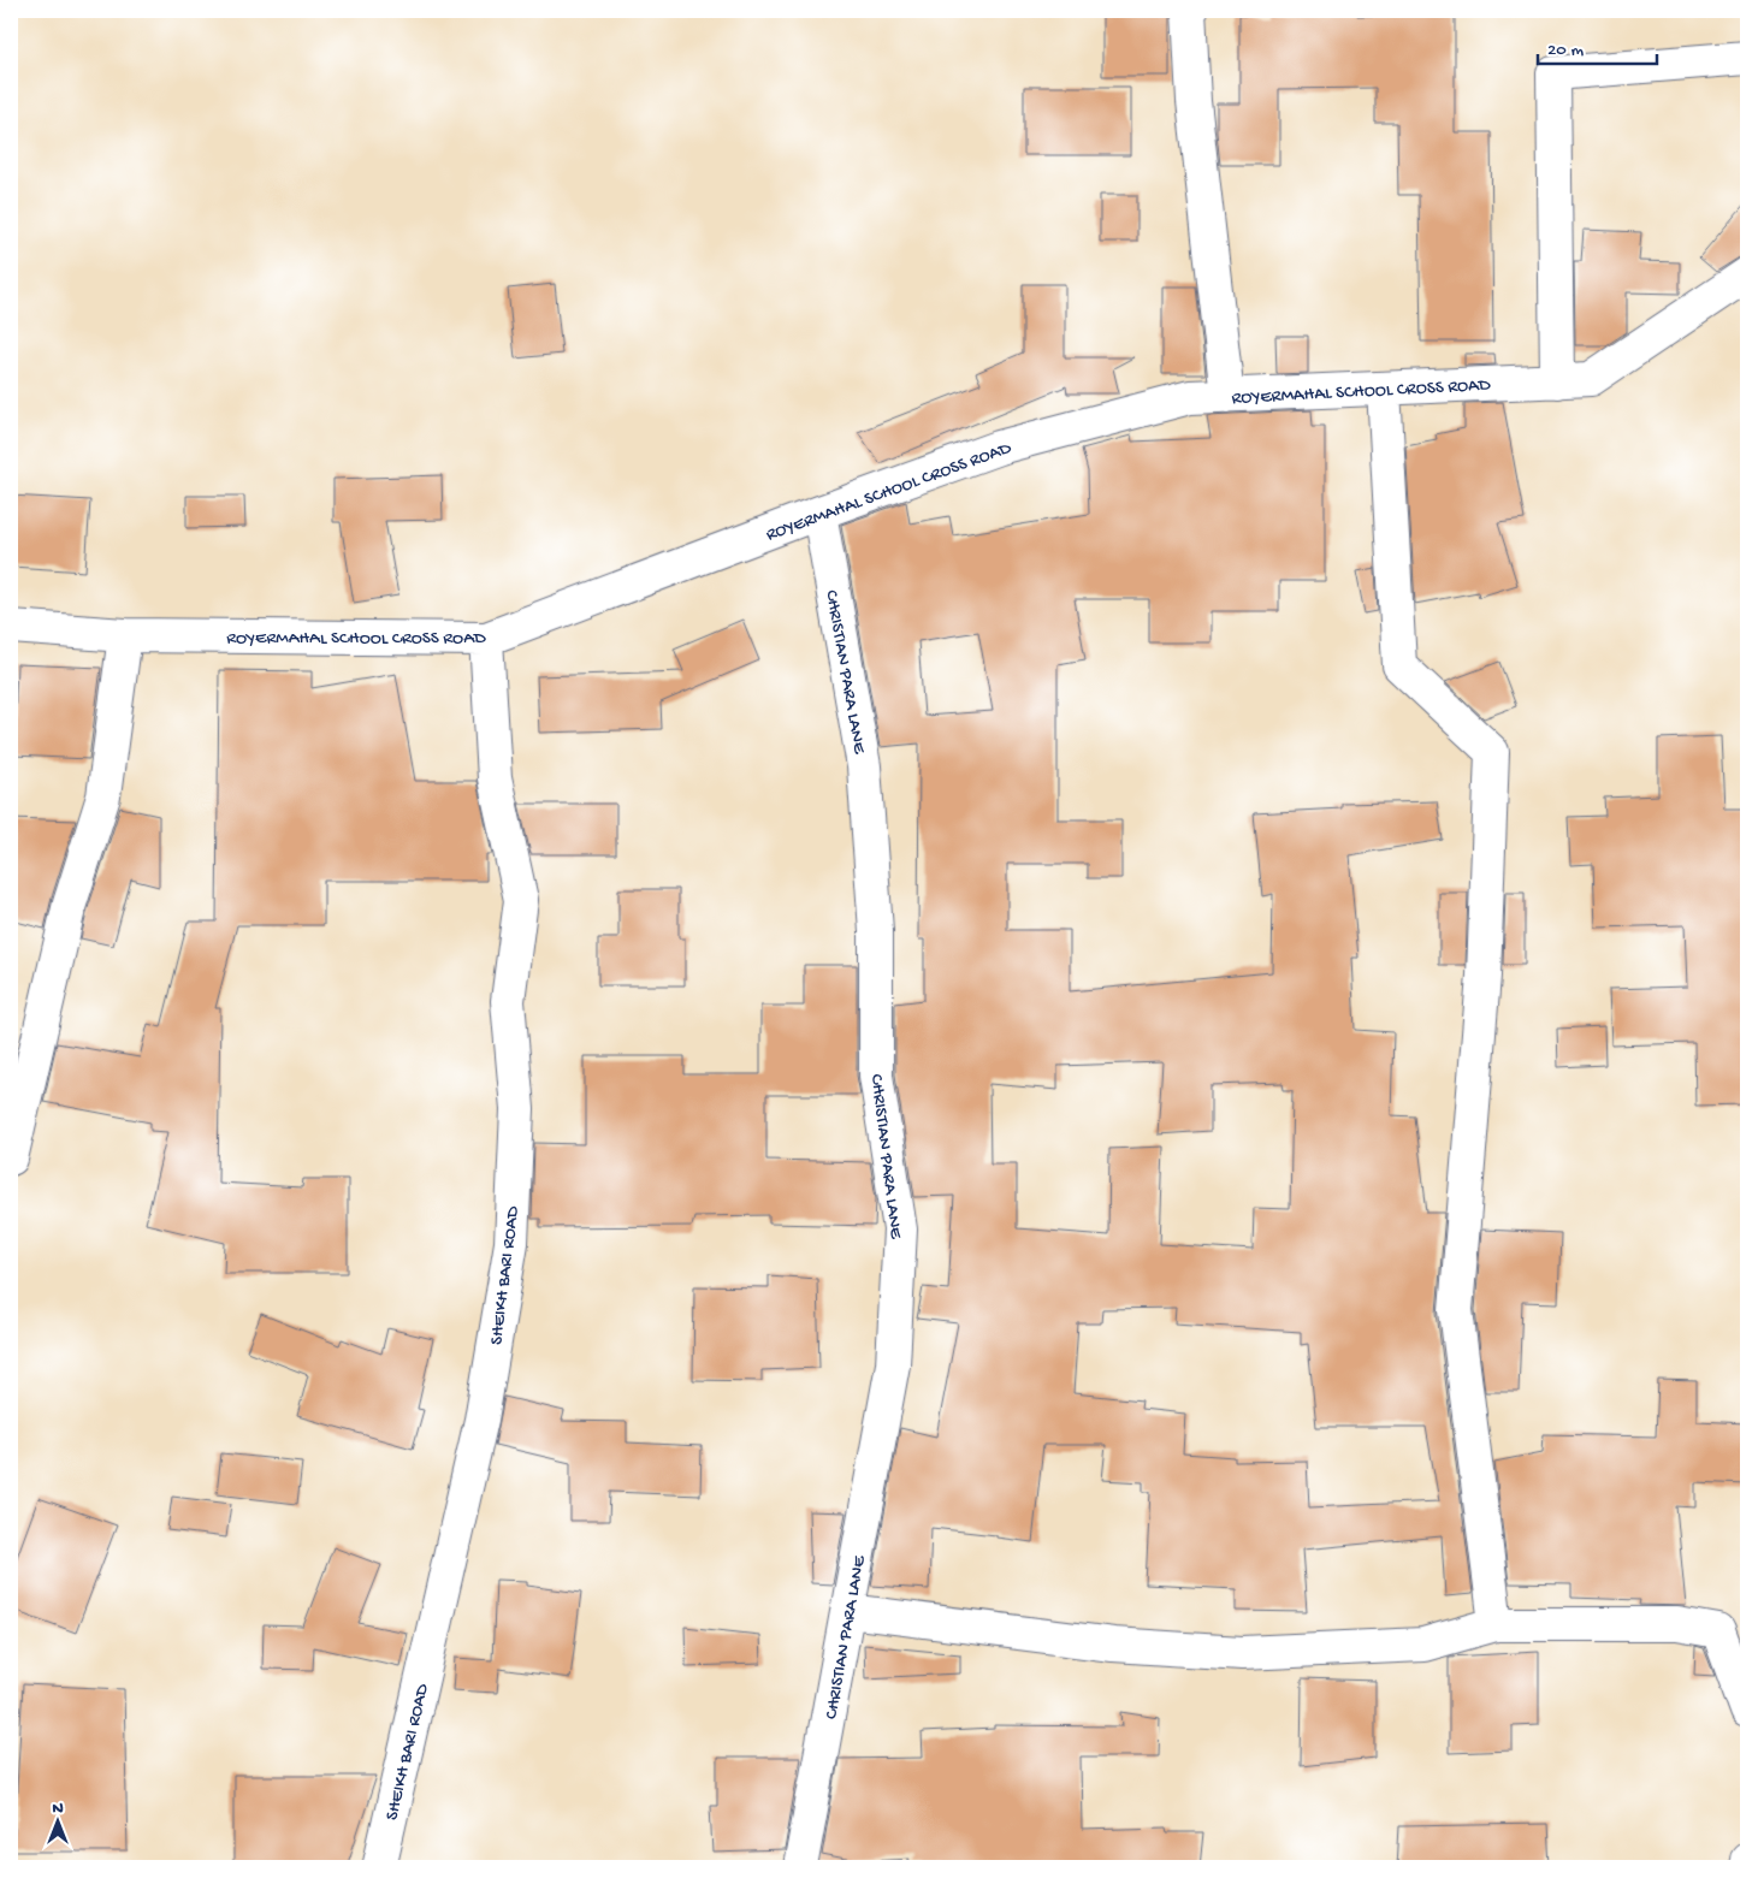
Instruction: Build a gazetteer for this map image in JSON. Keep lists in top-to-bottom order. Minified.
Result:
{"streets":{"street":["ROYERMAHAL SCHOOL CROSS ROAD","CHRISTIAN PARA LANE","SHEIKH BARI ROAD"]},"crossings":[["ROYERMAHAL SCHOOL CROSS ROAD","CHRISTIAN PARA LANE"],["ROYERMAHAL SCHOOL CROSS ROAD","SHEIKH BARI ROAD"]],"scale_bar":"20 m","north":"top"}
